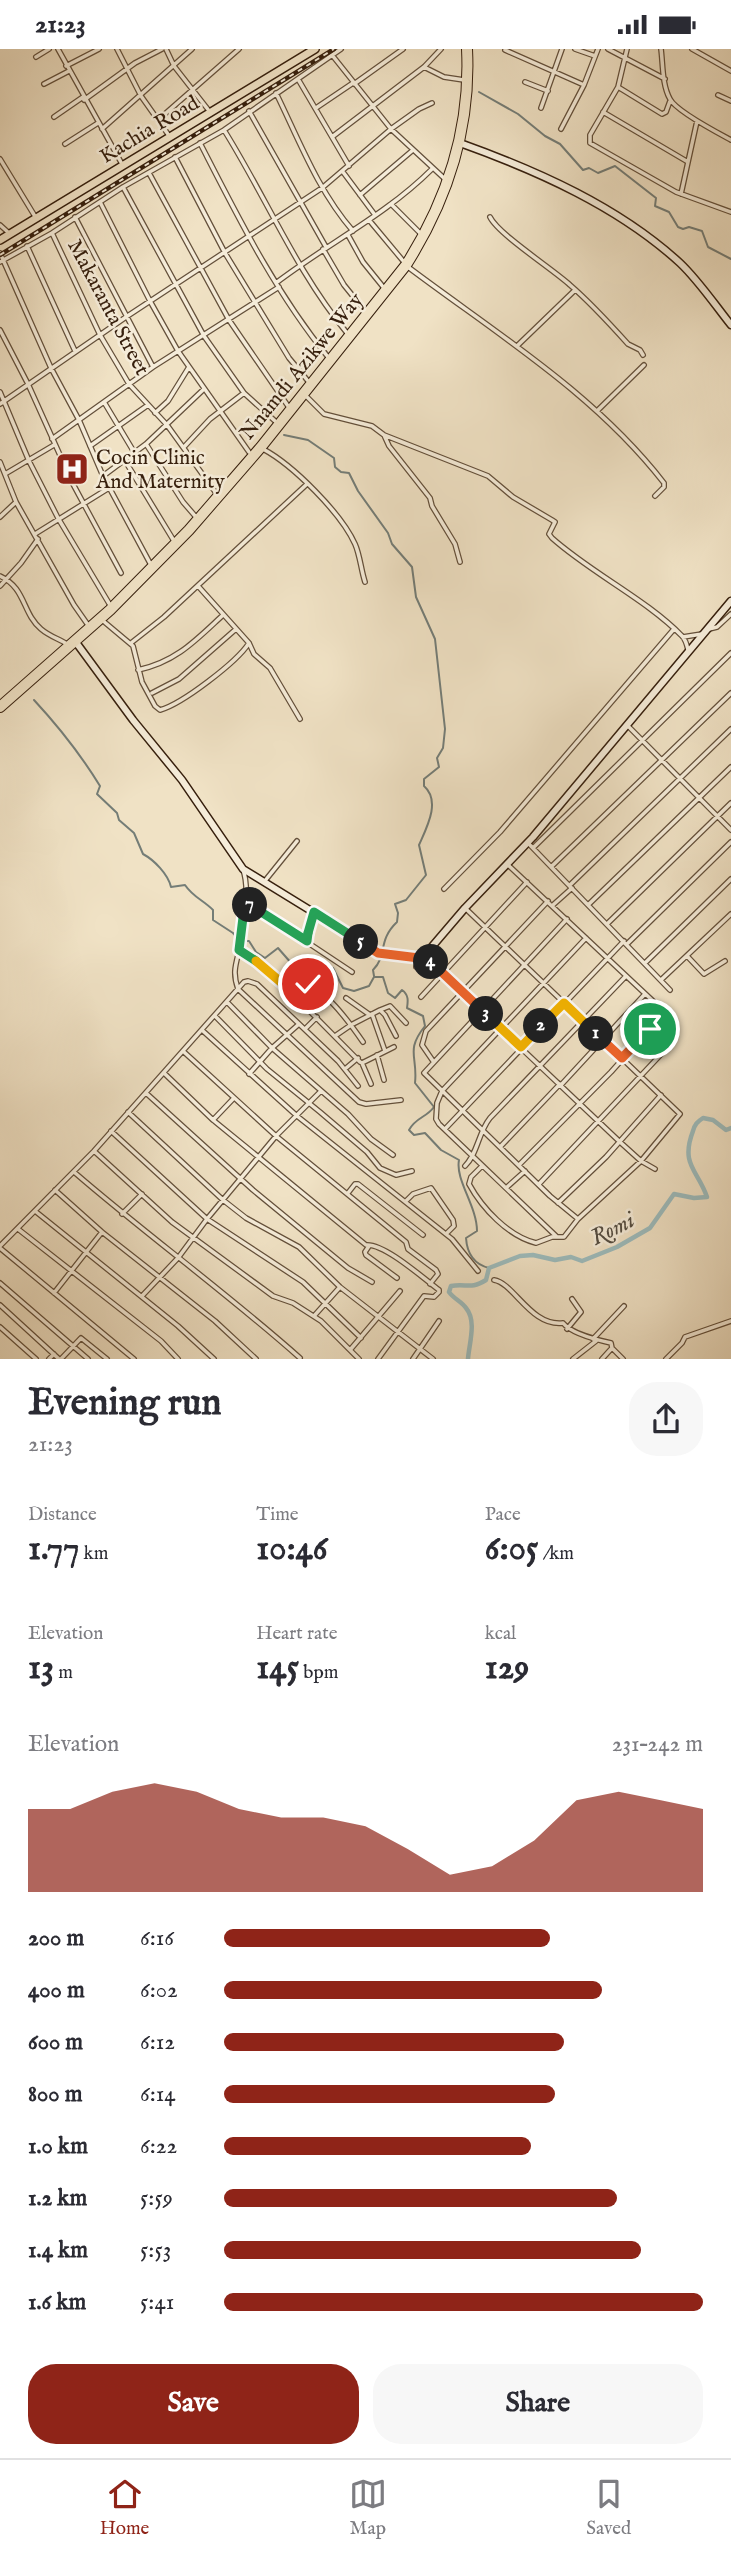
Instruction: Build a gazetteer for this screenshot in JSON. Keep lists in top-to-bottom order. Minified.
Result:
{"streets":{"highway":["Nnamdi Azikwe Way"],"main road":["Kachia Road"],"street":["Makaranta Street"]},"crossings":[["Makaranta Street","Nnamdi Azikwe Way"]],"water":["Romi"],"places":{"hospital":["Cocin Clinic And Maternity"]},"page":{"status":"21:23","pins":["7","5","4","3","2","1"],"heading":["Evening run","21:23"],"stats":[["Distance","1.77 km"],["Time","10:46"],["Pace","6:05 /km"],["Elevation","13 m"],["Heart rate","145 bpm"],["kcal","129"]],"chart":["Elevation","231–242 m"],"list":[{"name":"200 m","note":"6:16"},{"name":"400 m","note":"6:02"},{"name":"600 m","note":"6:12"},{"name":"800 m","note":"6:14"},{"name":"1.0 km","note":"6:22"},{"name":"1.2 km","note":"5:59"},{"name":"1.4 km","note":"5:53"},{"name":"1.6 km","note":"5:41"}],"buttons":["Save","Share"],"tabs":["Home","Map","Saved"]}}
